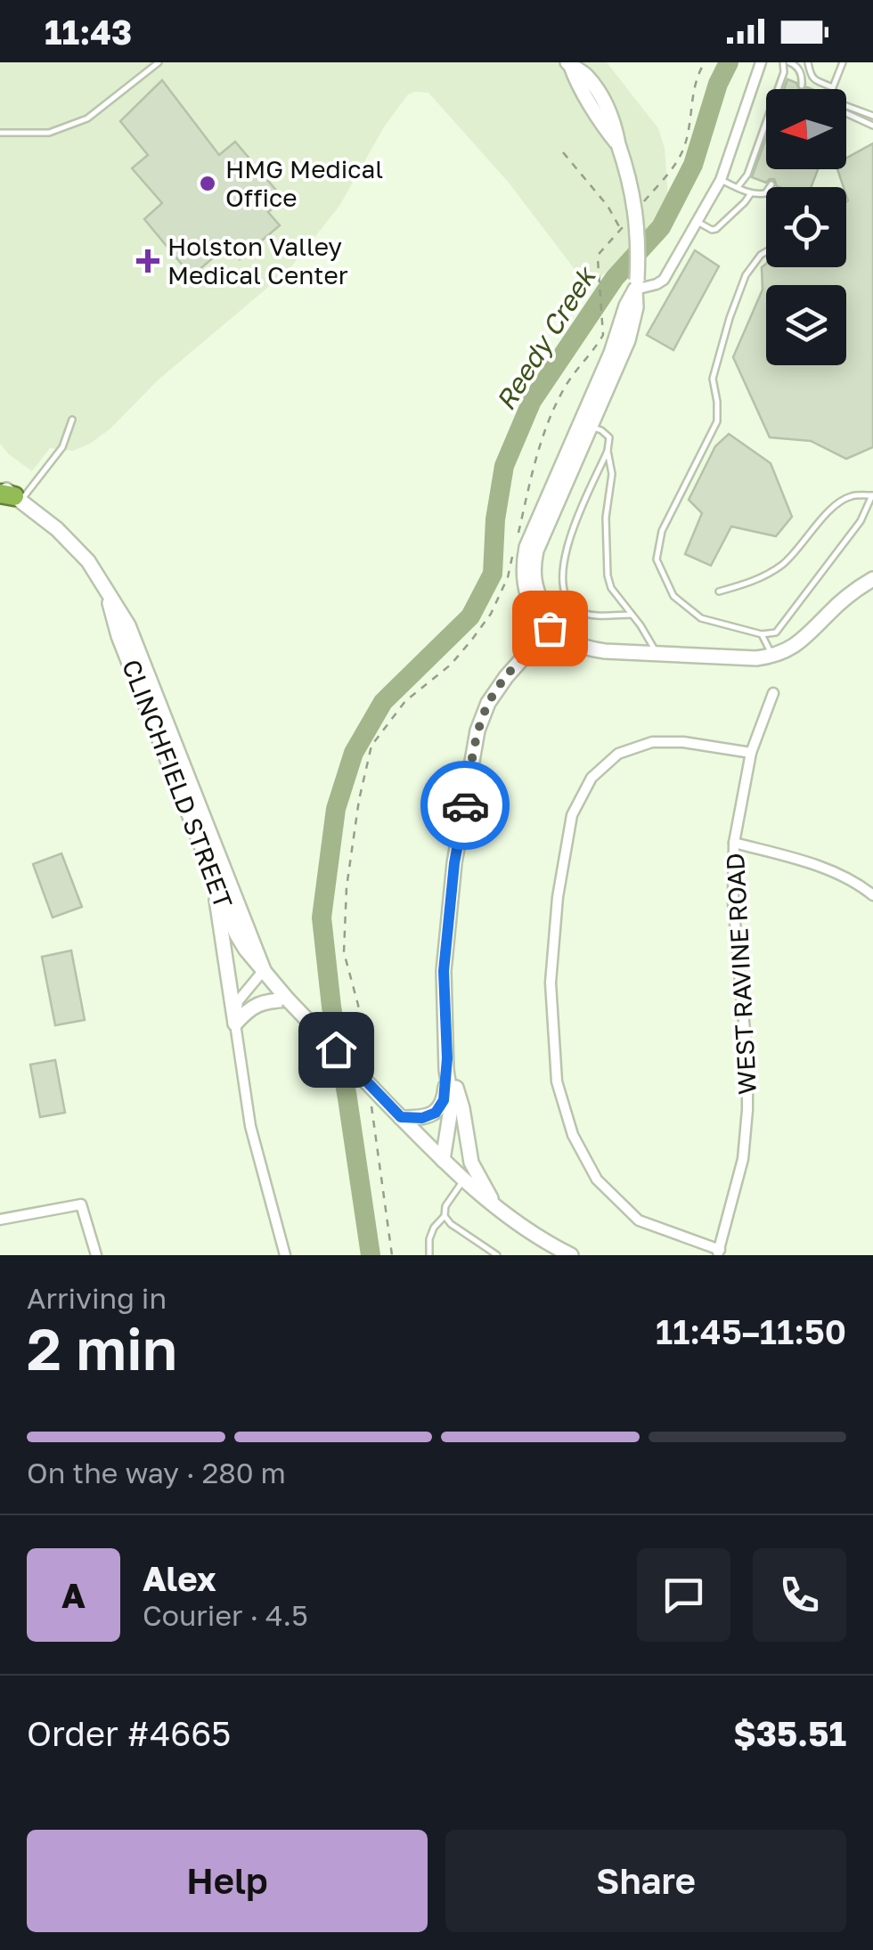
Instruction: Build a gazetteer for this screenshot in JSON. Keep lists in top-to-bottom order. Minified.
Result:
{"streets":{"main road":["CLINCHFIELD STREET"],"street":["WEST RAVINE ROAD"]},"water":["Reedy Creek"],"places":{"other":["HMG Medical Office"],"health":["Holston Valley Medical Center"]},"north":"left","page":{"status":"11:43","heading":["2 min","Arriving in","11:45–11:50"],"panel":["Alex","Courier · 4.5","Order #4665","$35.51"],"bar":"On the way · 280 m","round":"A","buttons":["Help","Share"]}}
